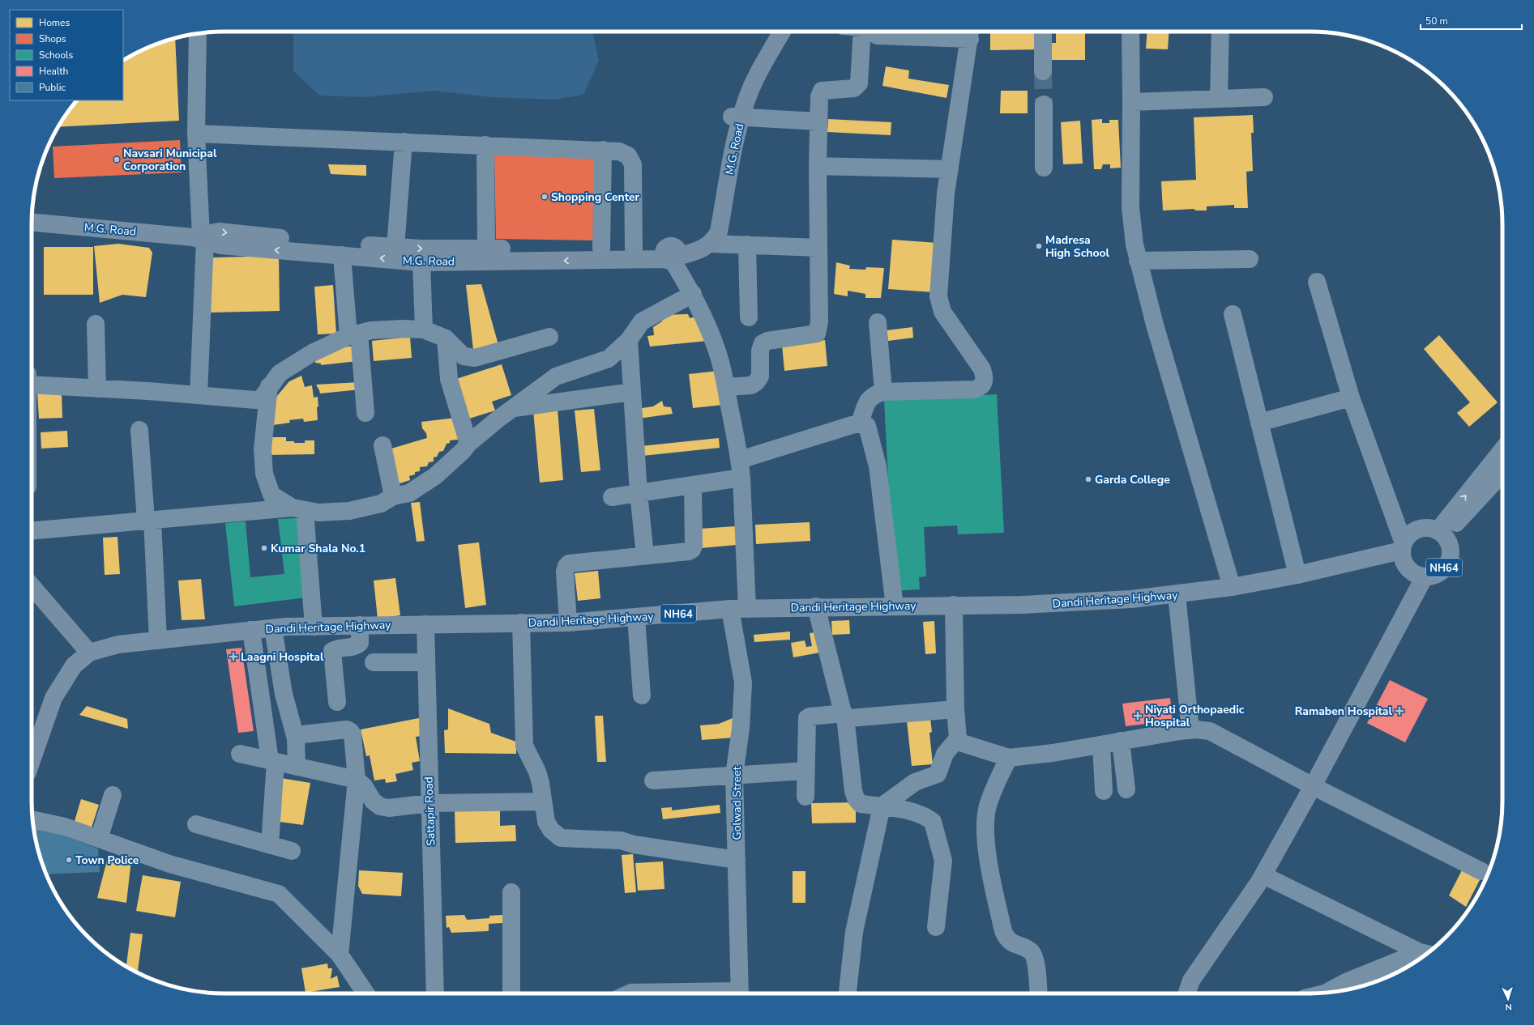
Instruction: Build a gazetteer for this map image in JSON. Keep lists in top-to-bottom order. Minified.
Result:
{"streets":{"highway":["NH64","Dandi Heritage Highway"],"main road":["M.G. Road"],"street":["Golwad Street","Sattapir Road"]},"crossings":[["M.G. Road","Golwad Street"],["NH64","Dandi Heritage Highway"],["Dandi Heritage Highway","Golwad Street"],["Dandi Heritage Highway","Sattapir Road"]],"places":{"other":["Navsari Municipal Corporation","Shopping Center","Madresa High School","Garda College","Kumar Shala No.1","Town Police"],"health":["Laagni Hospital","Ramaben Hospital","Niyati Orthopaedic Hospital"]},"legend":["Homes","Shops","Schools","Health","Public"],"scale_bar":"50 m","north":"bottom"}
